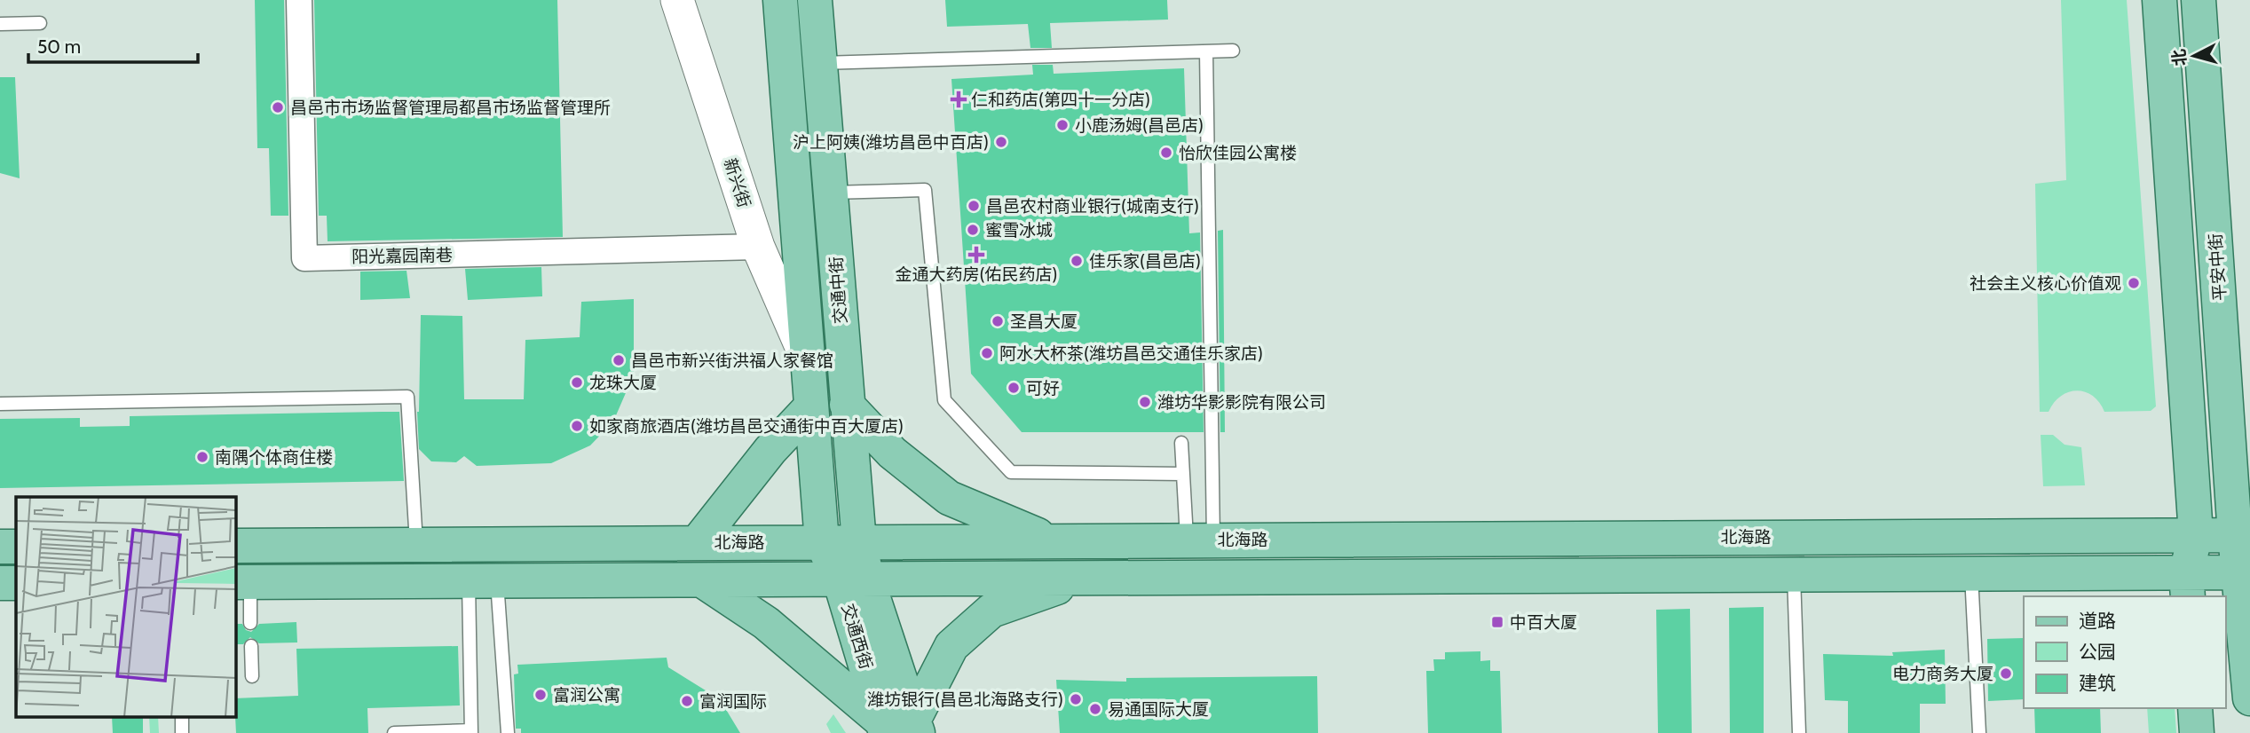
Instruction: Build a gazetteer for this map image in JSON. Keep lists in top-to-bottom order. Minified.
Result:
{"streets":{"main road":["平安中街","交通中街","北海路","交通西街"],"street":["新兴街","阳光嘉园南巷"]},"crossings":[["新兴街","阳光嘉园南巷"],["新兴街","交通中街"],["平安中街","北海路"],["交通中街","北海路"],["交通中街","交通西街"],["北海路","交通西街"]],"places":{"health":["仁和药店(第四十一分店)","金通大药房(佑民药店)"],"other":["昌邑市市场监督管理局都昌市场监督管理所","小鹿汤姆(昌邑店)","沪上阿姨(潍坊昌邑中百店)","怡欣佳园公寓楼","昌邑农村商业银行(城南支行)","蜜雪冰城","佳乐家(昌邑店)","社会主义核心价值观","圣昌大厦","阿水大杯茶(潍坊昌邑交通佳乐家店)","昌邑市新兴街洪福人家餐馆","龙珠大厦","可好","潍坊华影影院有限公司","如家商旅酒店(潍坊昌邑交通街中百大厦店)","南隅个体商住楼","电力商务大厦","富润公寓","潍坊银行(昌邑北海路支行)","富润国际","易通国际大厦"],"transit":["中百大厦"]},"legend":["道路","公园","建筑"],"scale_bar":"50 m","north":"left"}
